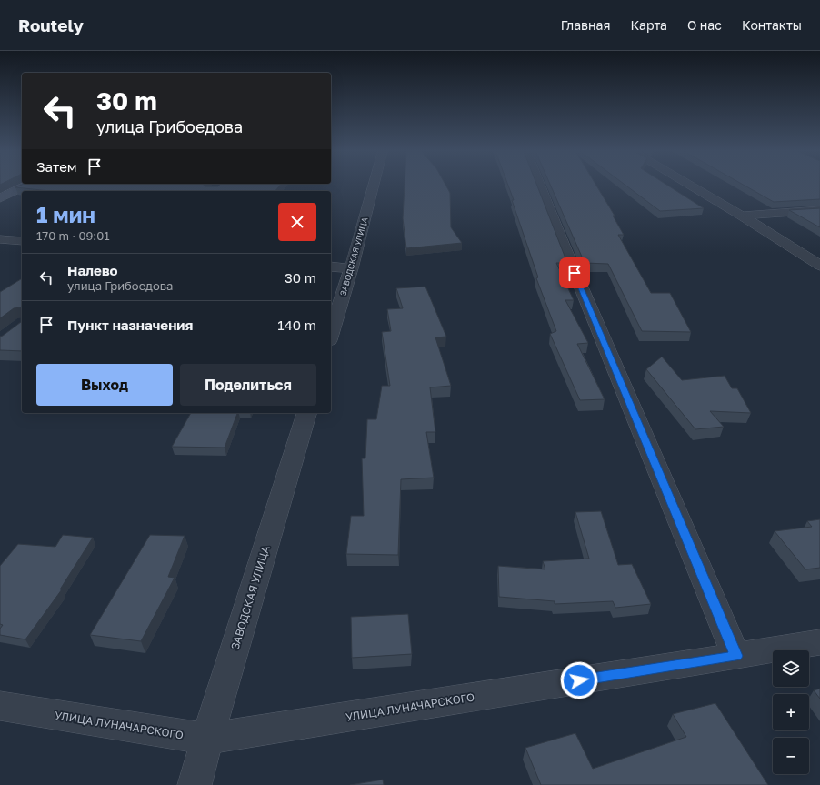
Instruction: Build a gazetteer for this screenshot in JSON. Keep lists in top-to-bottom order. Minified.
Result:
{"streets":{"street":["ЗАВОДСКАЯ УЛИЦА","УЛИЦА ЛУНАЧАРСКОГО"]},"crossings":[["ЗАВОДСКАЯ УЛИЦА","УЛИЦА ЛУНАЧАРСКОГО"]],"page":{"header":"Routely","nav":["Главная","Карта","О нас","Контакты"],"turn":["30 m","улица Грибоедова"],"then":"Затем","heading":["1 мин","170 m · 09:01"],"list":[{"name":"Налево","note":"улица Грибоедова","value":"30 m"},{"name":"Пункт назначения","value":"140 m"}],"buttons":["Выход","Поделиться"],"map_buttons":["+","−"]}}
